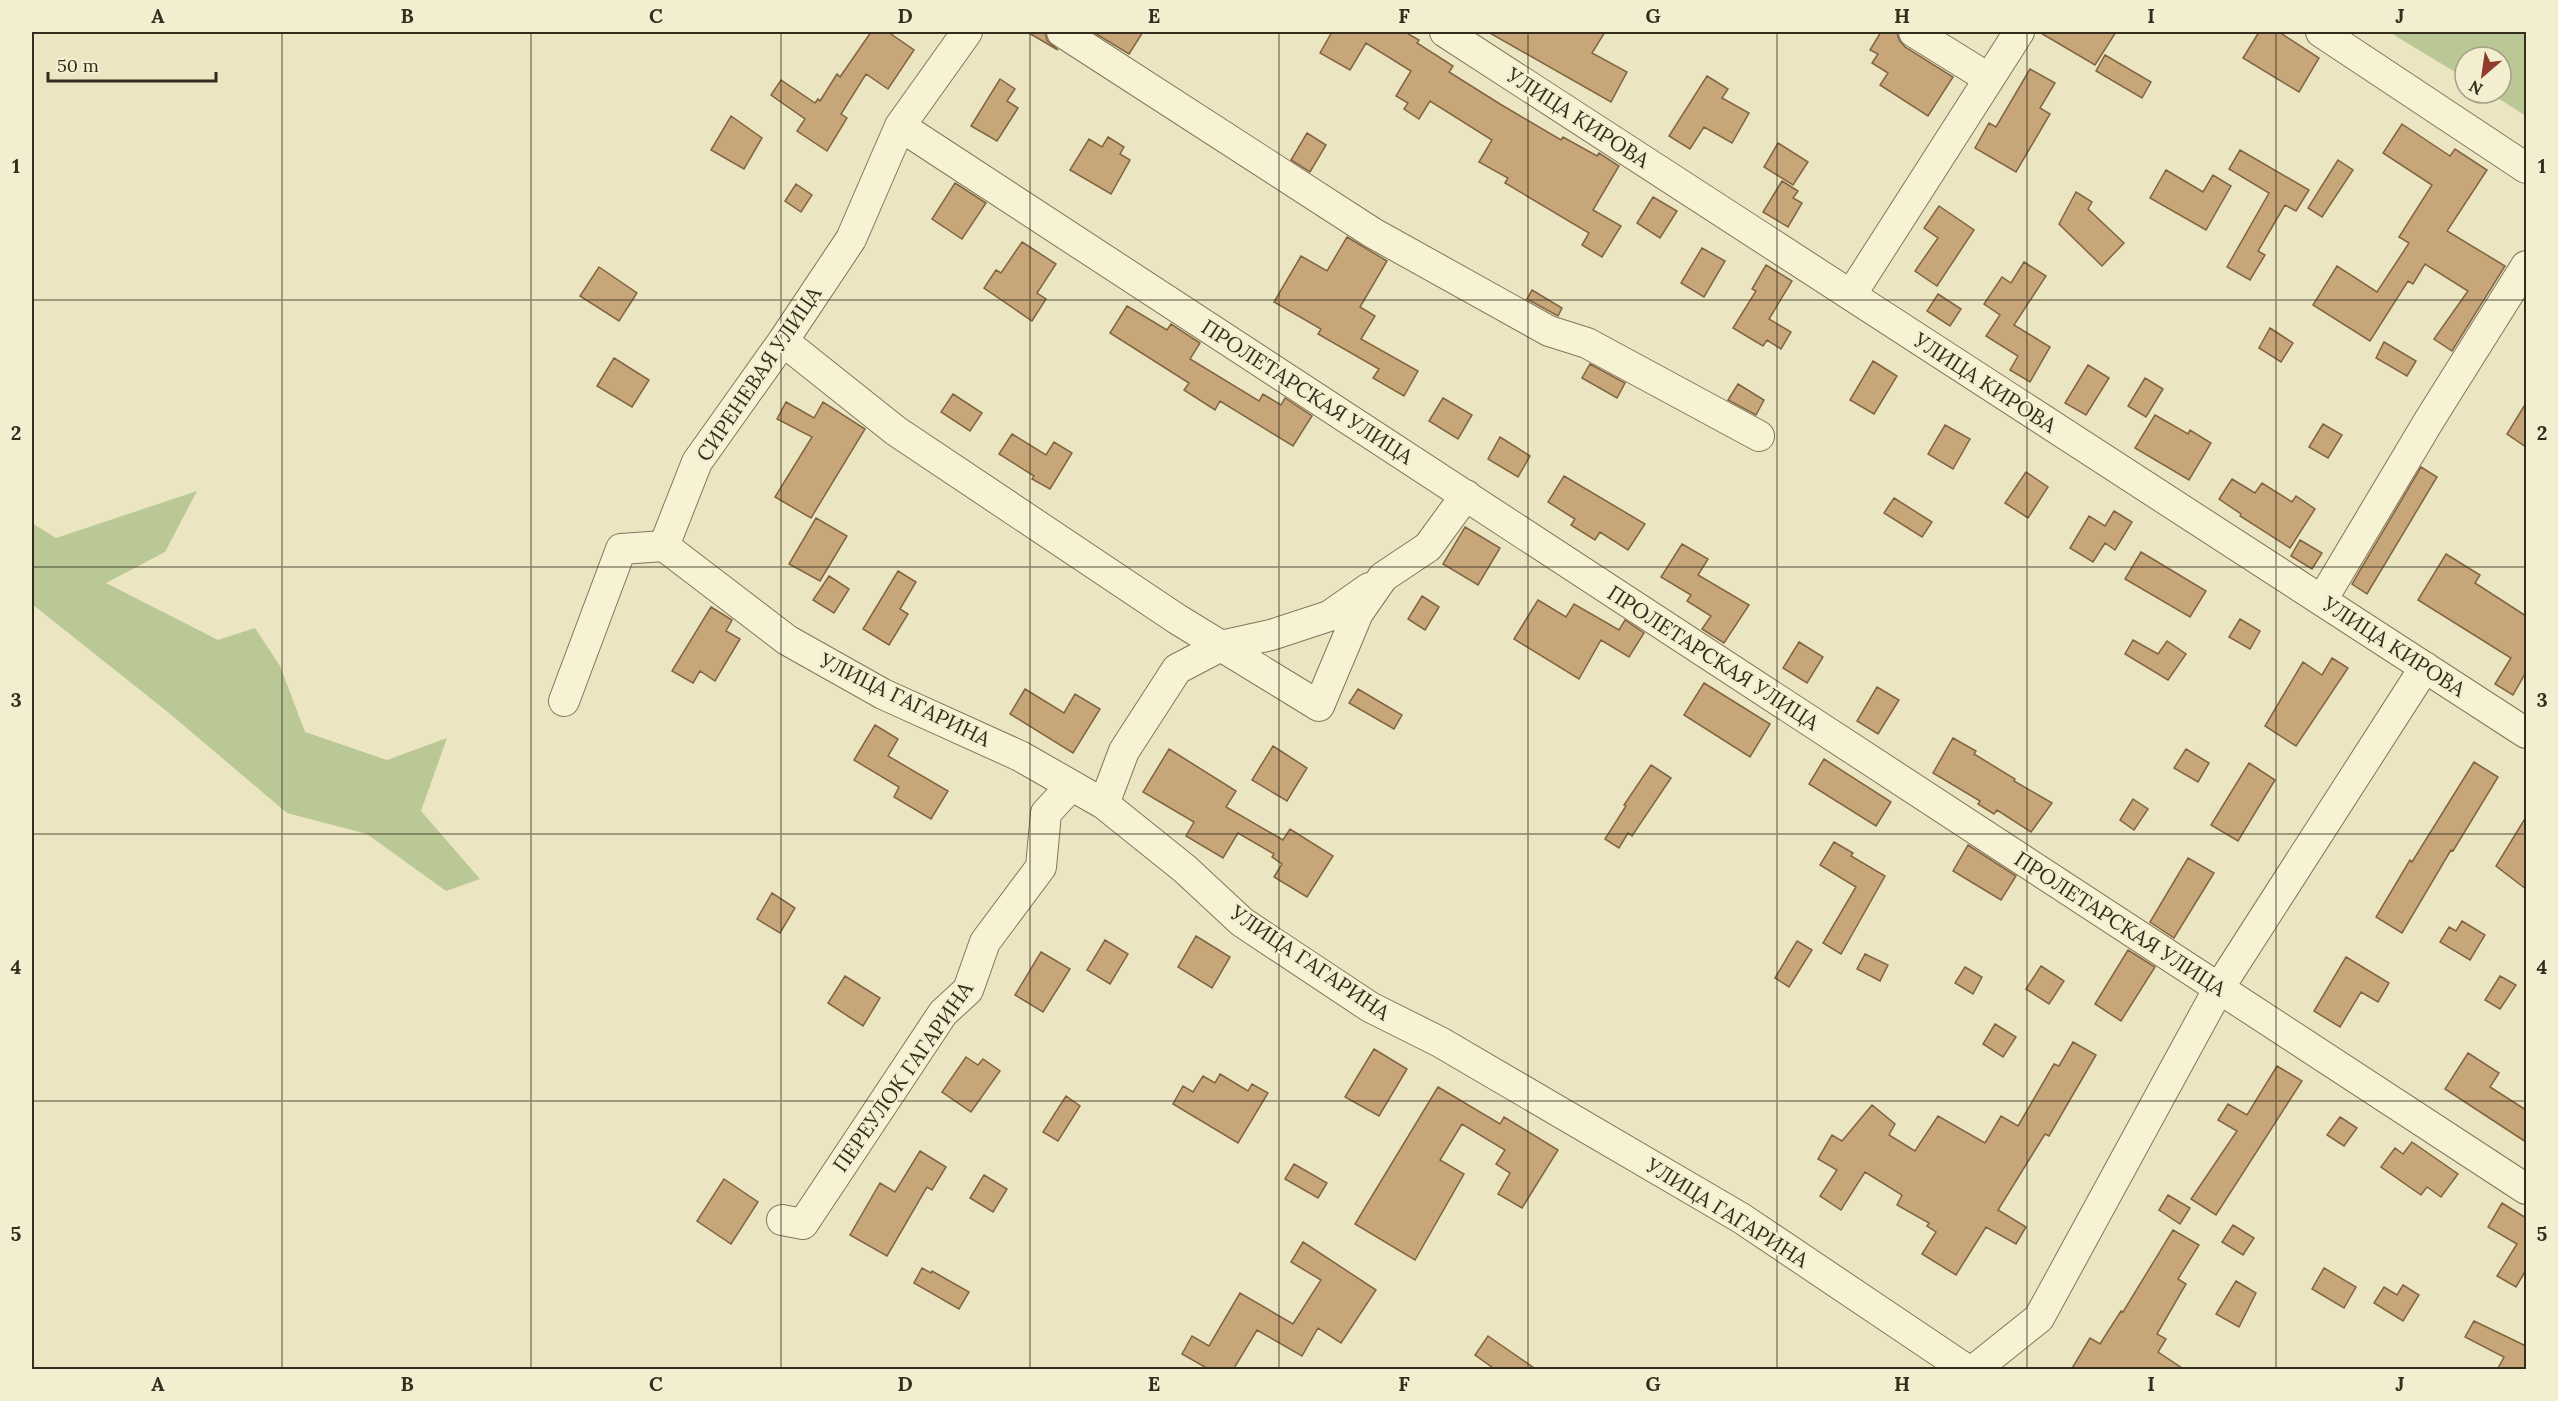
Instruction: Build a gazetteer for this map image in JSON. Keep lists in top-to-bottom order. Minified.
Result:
{"streets":{"street":["УЛИЦА КИРОВА","СИРЕНЕВАЯ УЛИЦА","ПРОЛЕТАРСКАЯ УЛИЦА","УЛИЦА ГАГАРИНА","ПЕРЕУЛОК ГАГАРИНА"]},"crossings":[["СИРЕНЕВАЯ УЛИЦА","ПРОЛЕТАРСКАЯ УЛИЦА"],["СИРЕНЕВАЯ УЛИЦА","УЛИЦА ГАГАРИНА"],["УЛИЦА ГАГАРИНА","ПЕРЕУЛОК ГАГАРИНА"]],"scale_bar":"50 m","north":"bottom left","grid":{"columns":["A","B","C","D","E","F","G","H","I","J"],"rows":["1","2","3","4","5"]}}
